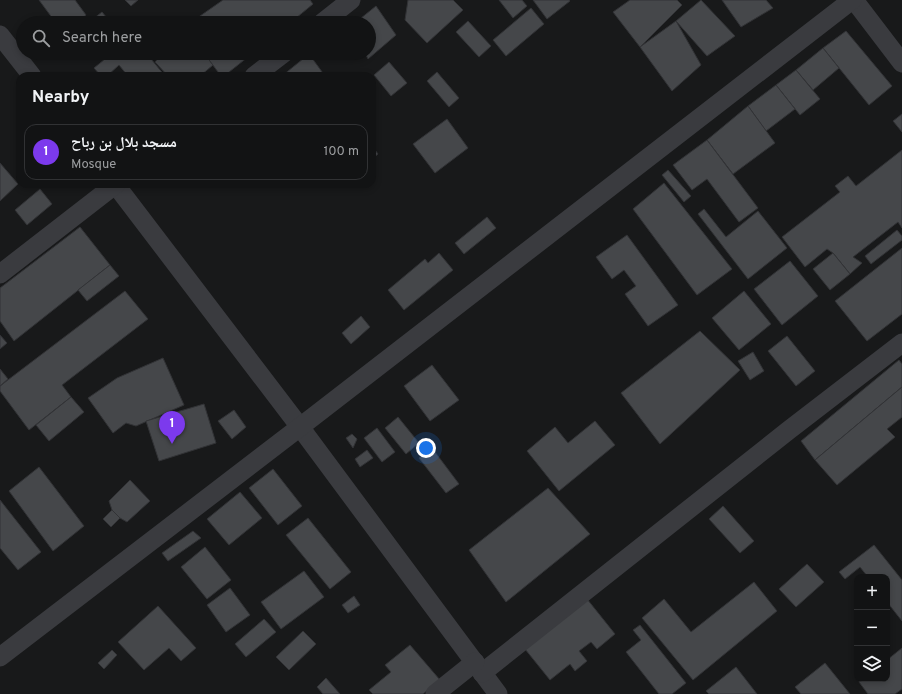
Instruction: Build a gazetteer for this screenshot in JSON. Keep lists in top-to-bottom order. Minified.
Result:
{"page":{"search":"Search here","heading":"Nearby","list":[{"mark":"1","name":"مسجد بلال بن رباح","note":"Mosque","value":"100 m"}],"pins":"1","map_buttons":["+","−"]}}
